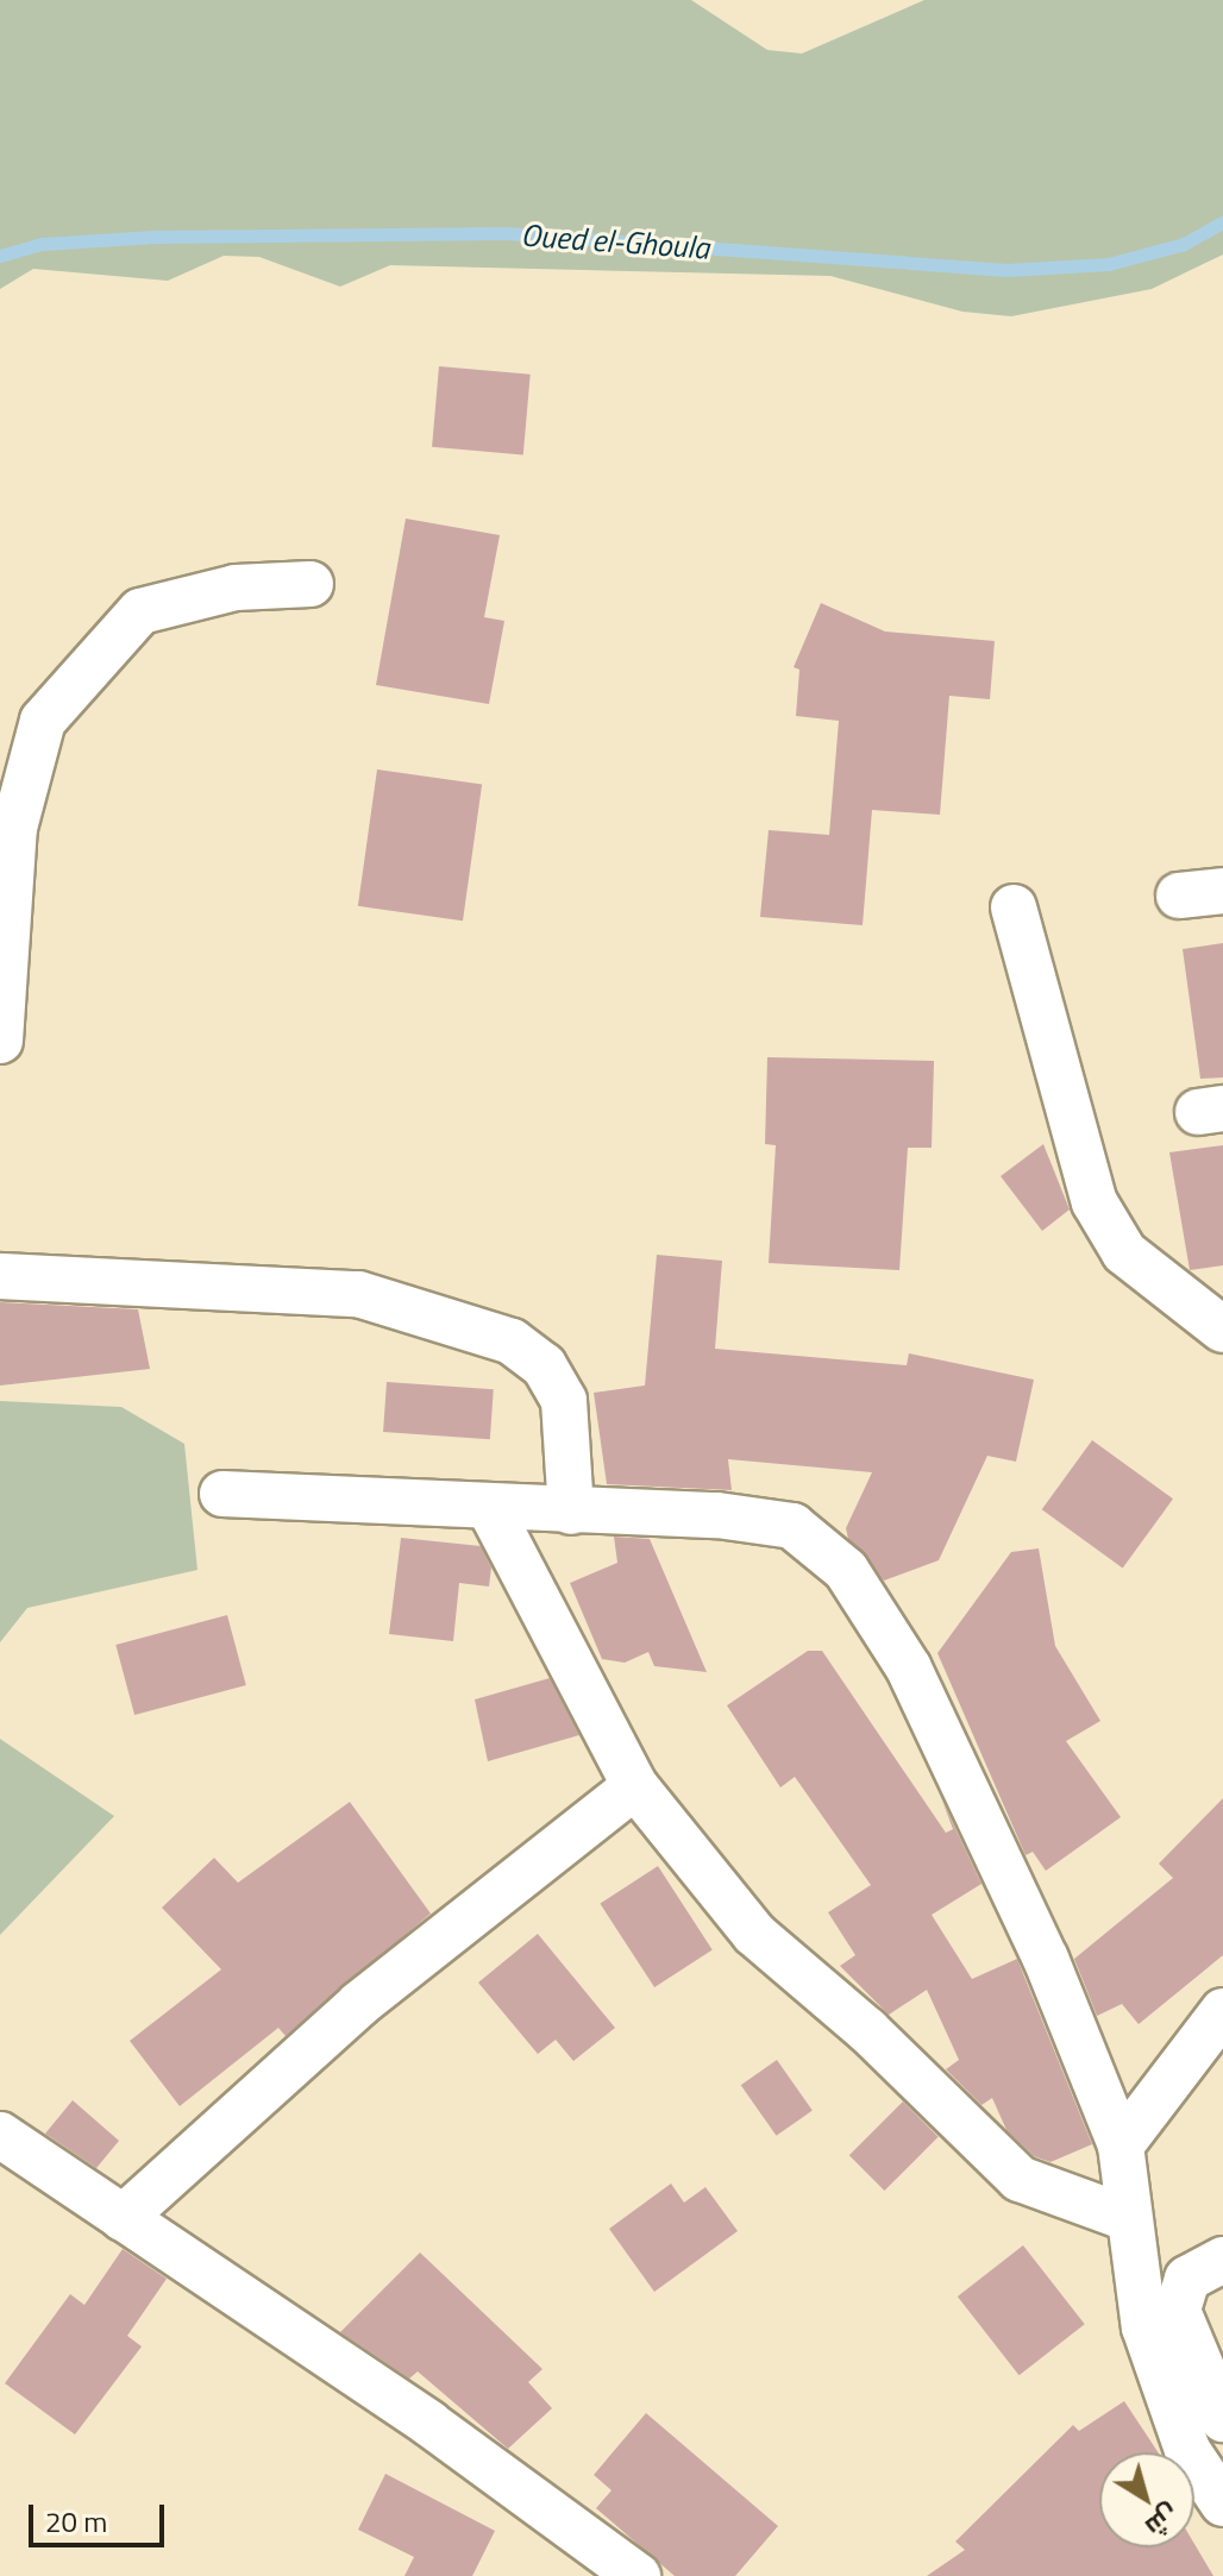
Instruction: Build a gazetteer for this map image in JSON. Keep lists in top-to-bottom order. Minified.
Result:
{"water":["Oued el-Ghoula"],"scale_bar":"20 m","north":"bottom right"}
